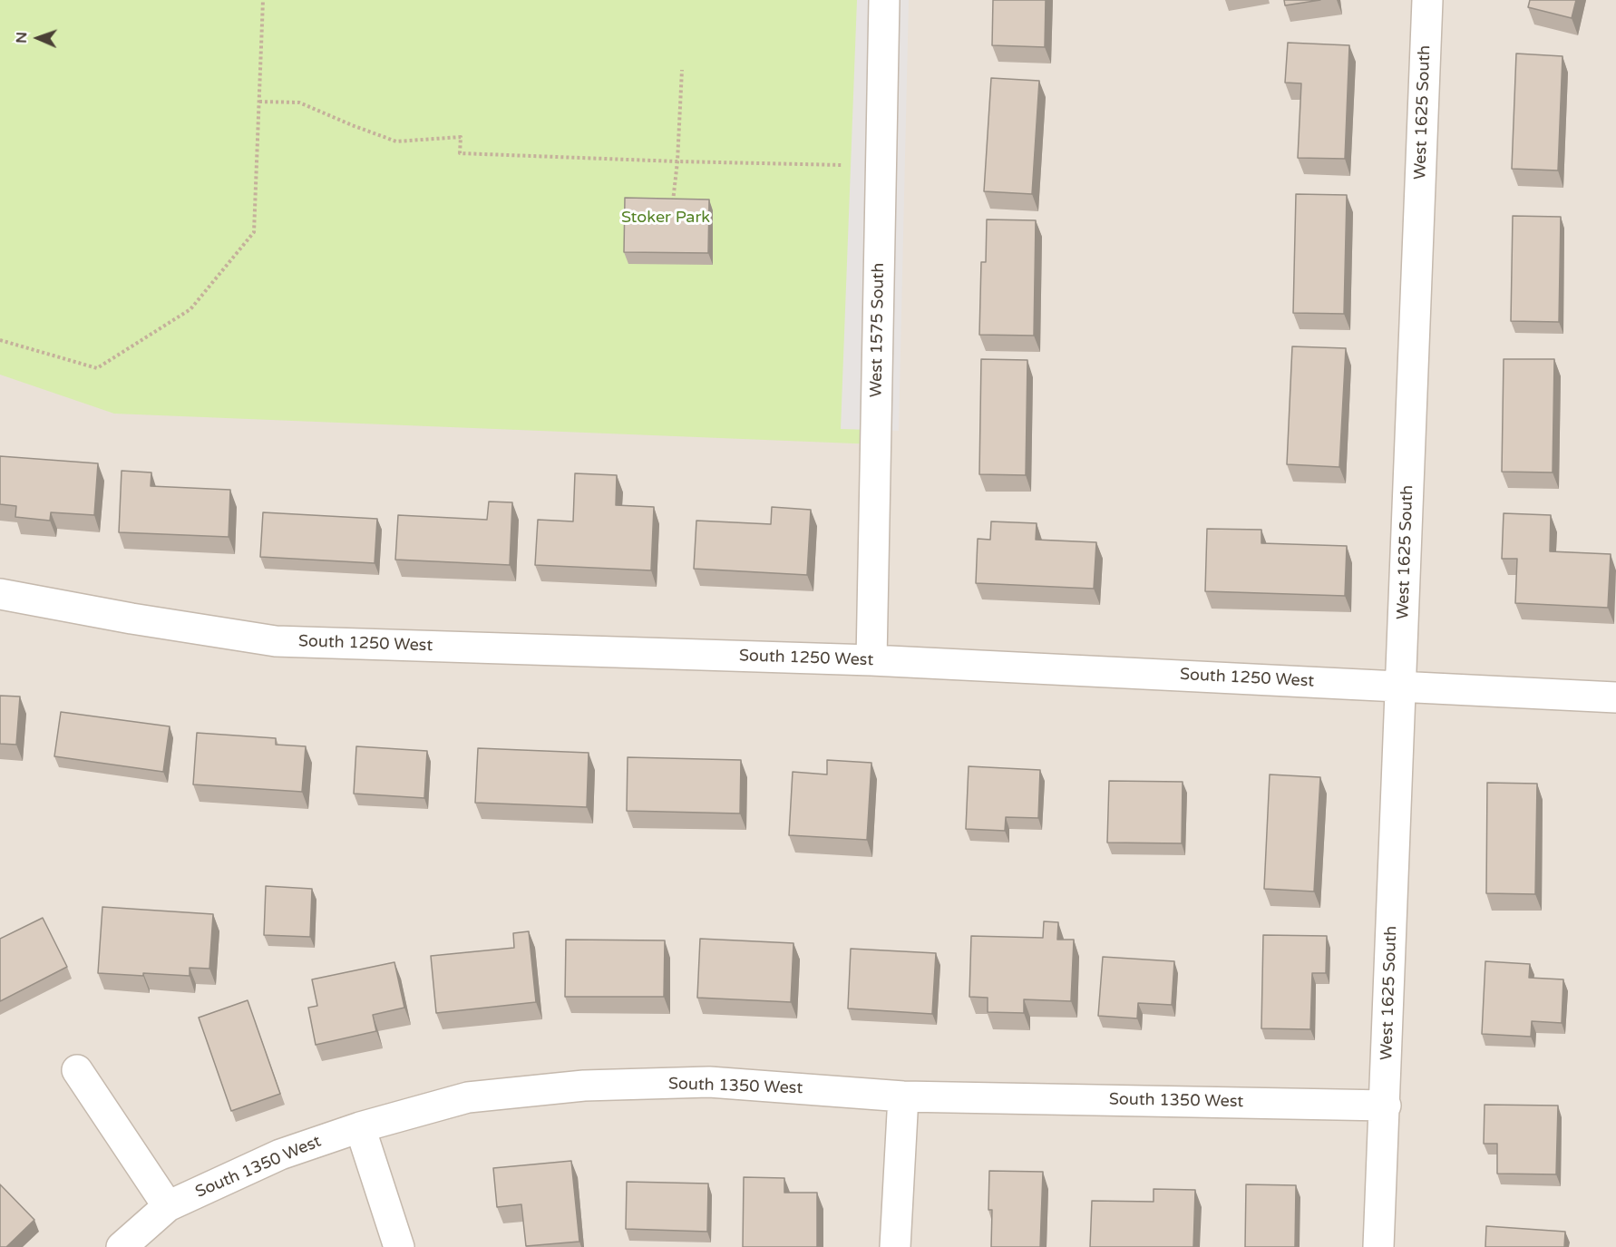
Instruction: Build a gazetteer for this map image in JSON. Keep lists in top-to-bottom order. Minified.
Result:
{"streets":{"street":["West 1625 South","West 1575 South","South 1250 West","South 1350 West"]},"crossings":[["West 1625 South","South 1250 West"],["West 1625 South","South 1350 West"],["West 1575 South","South 1250 West"]],"parks":["Stoker Park"],"north":"left"}
